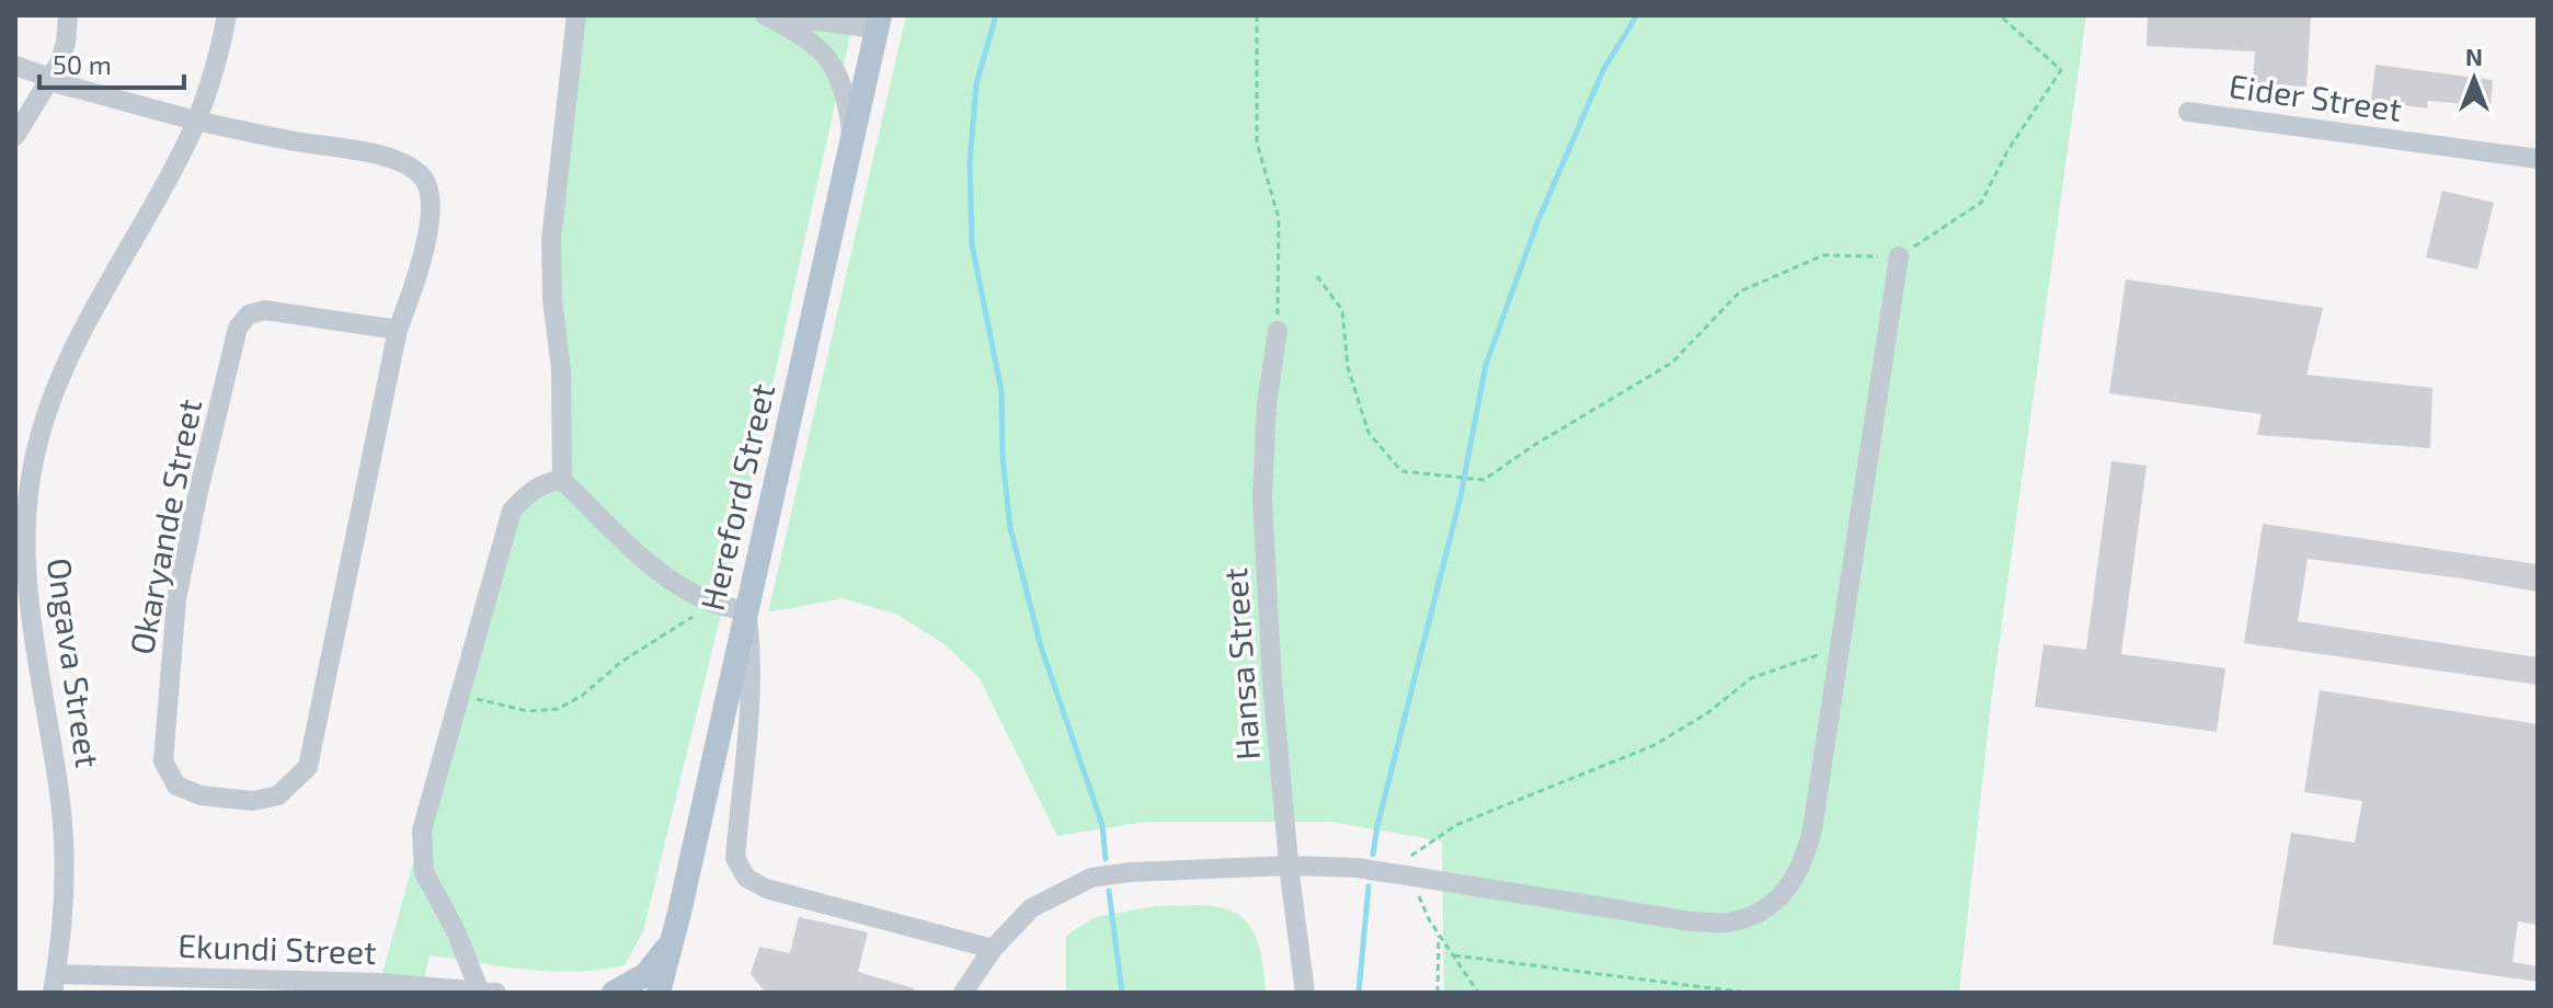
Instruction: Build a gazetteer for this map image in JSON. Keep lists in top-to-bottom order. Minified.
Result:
{"streets":{"main road":["Hereford Street"],"street":["Eider Street","Okaryande Street","Ongava Street","Hansa Street","Ekundi Street"]},"crossings":[["Okaryande Street","Ongava Street"],["Ongava Street","Ekundi Street"]],"scale_bar":"50 m","north":"top"}
